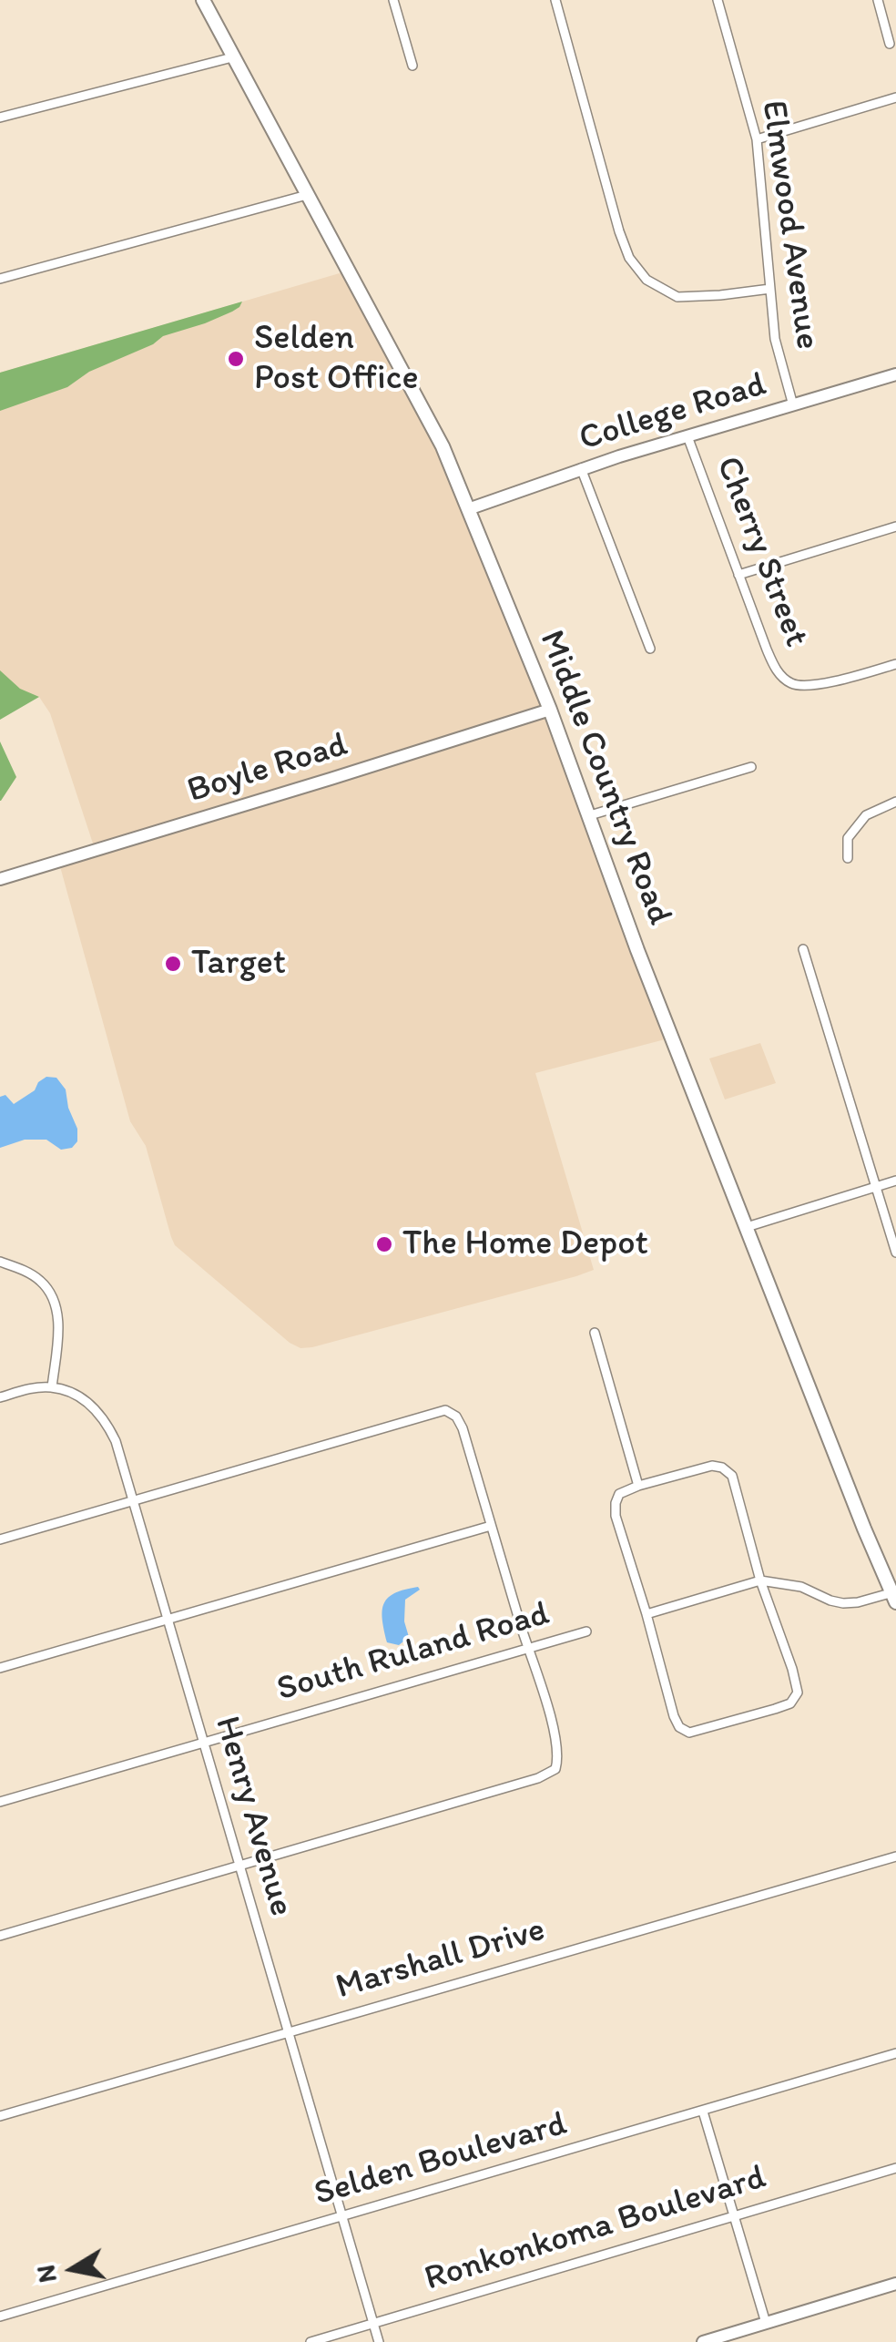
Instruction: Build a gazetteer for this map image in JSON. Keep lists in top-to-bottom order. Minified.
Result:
{"streets":{"main road":["Middle Country Road"],"street":["Elmwood Avenue","College Road","Cherry Street","Boyle Road","South Ruland Road","Henry Avenue","Marshall Drive","Selden Boulevard","Ronkonkoma Boulevard"]},"crossings":[["Elmwood Avenue","College Road"],["College Road","Cherry Street"],["College Road","Middle Country Road"],["Boyle Road","Middle Country Road"],["South Ruland Road","Henry Avenue"],["Henry Avenue","Marshall Drive"],["Henry Avenue","Selden Boulevard"],["Henry Avenue","Ronkonkoma Boulevard"]],"places":["Selden Post Office","Target","The Home Depot"],"north":"left"}
